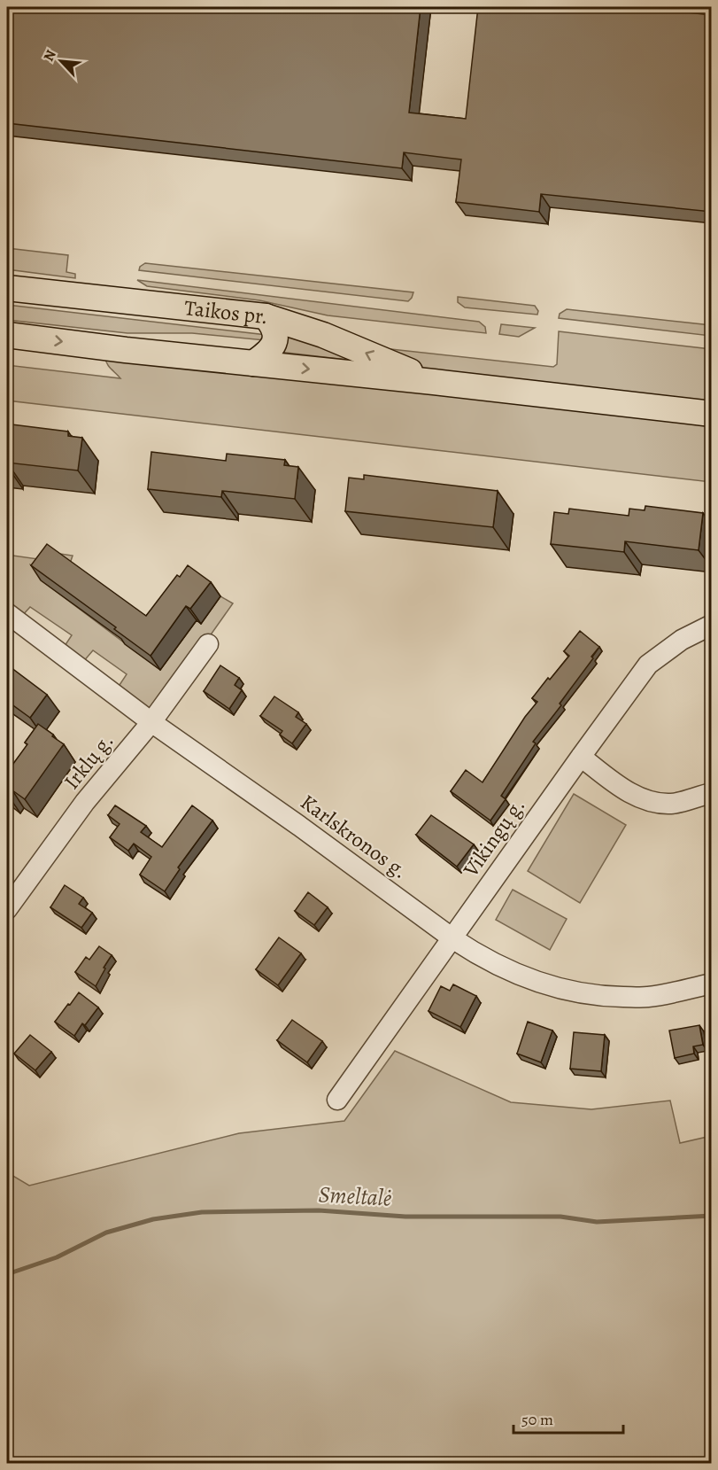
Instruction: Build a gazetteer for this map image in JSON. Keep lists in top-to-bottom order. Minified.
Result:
{"streets":{"main road":["Taikos pr."],"street":["Irklų g.","Karlskronos g.","Vikingų g."]},"crossings":[["Irklų g.","Karlskronos g."],["Karlskronos g.","Vikingų g."]],"water":["Smeltalė"],"scale_bar":"50 m","north":"top left"}
